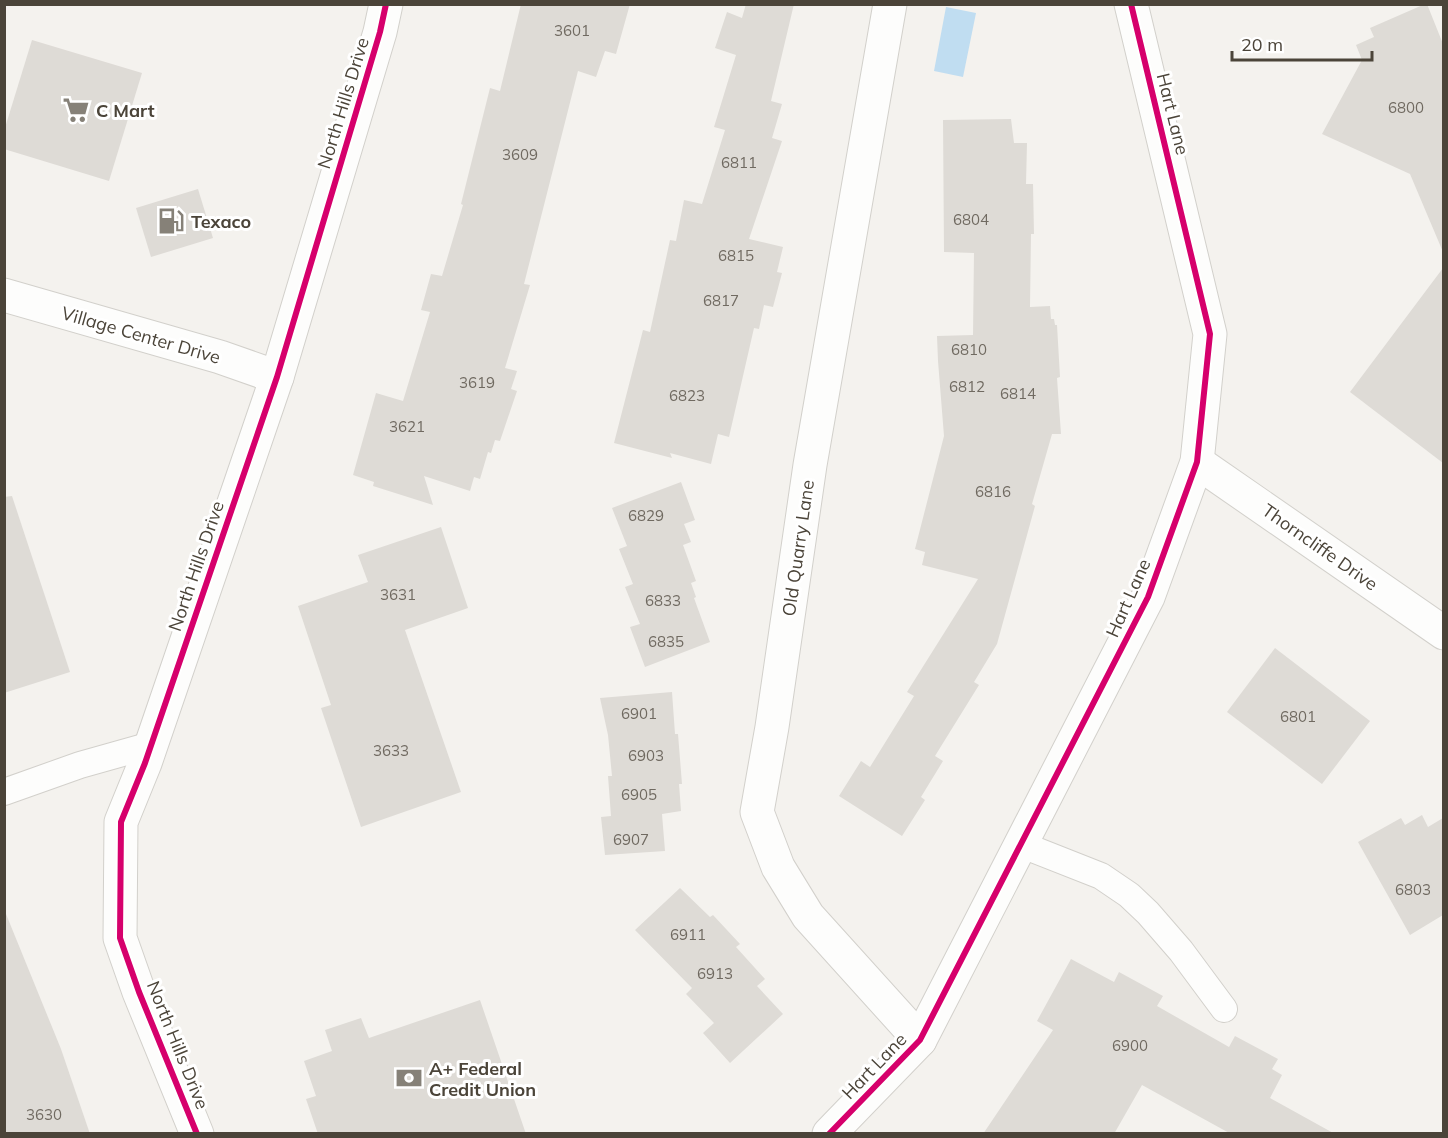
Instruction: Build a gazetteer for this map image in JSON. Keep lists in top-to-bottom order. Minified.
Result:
{"streets":{"street":["North Hills Drive","Hart Lane","Village Center Drive","Thorncliffe Drive","Old Quarry Lane"]},"crossings":[["North Hills Drive","Village Center Drive"],["Hart Lane","Thorncliffe Drive"],["Hart Lane","Old Quarry Lane"]],"places":{"supermarket":["C Mart"],"fuel station":["Texaco"],"bank":["A+ Federal Credit Union"]},"house_numbers":["3601","6800","3609","6811","6804","6815","6817","6810","3619","6812","6814","6823","3621","6816","6829","3631","6833","6835","6901","6801","3633","6903","6905","6907","6803","6911","6913","6900","3630"],"scale_bar":"20 m"}
